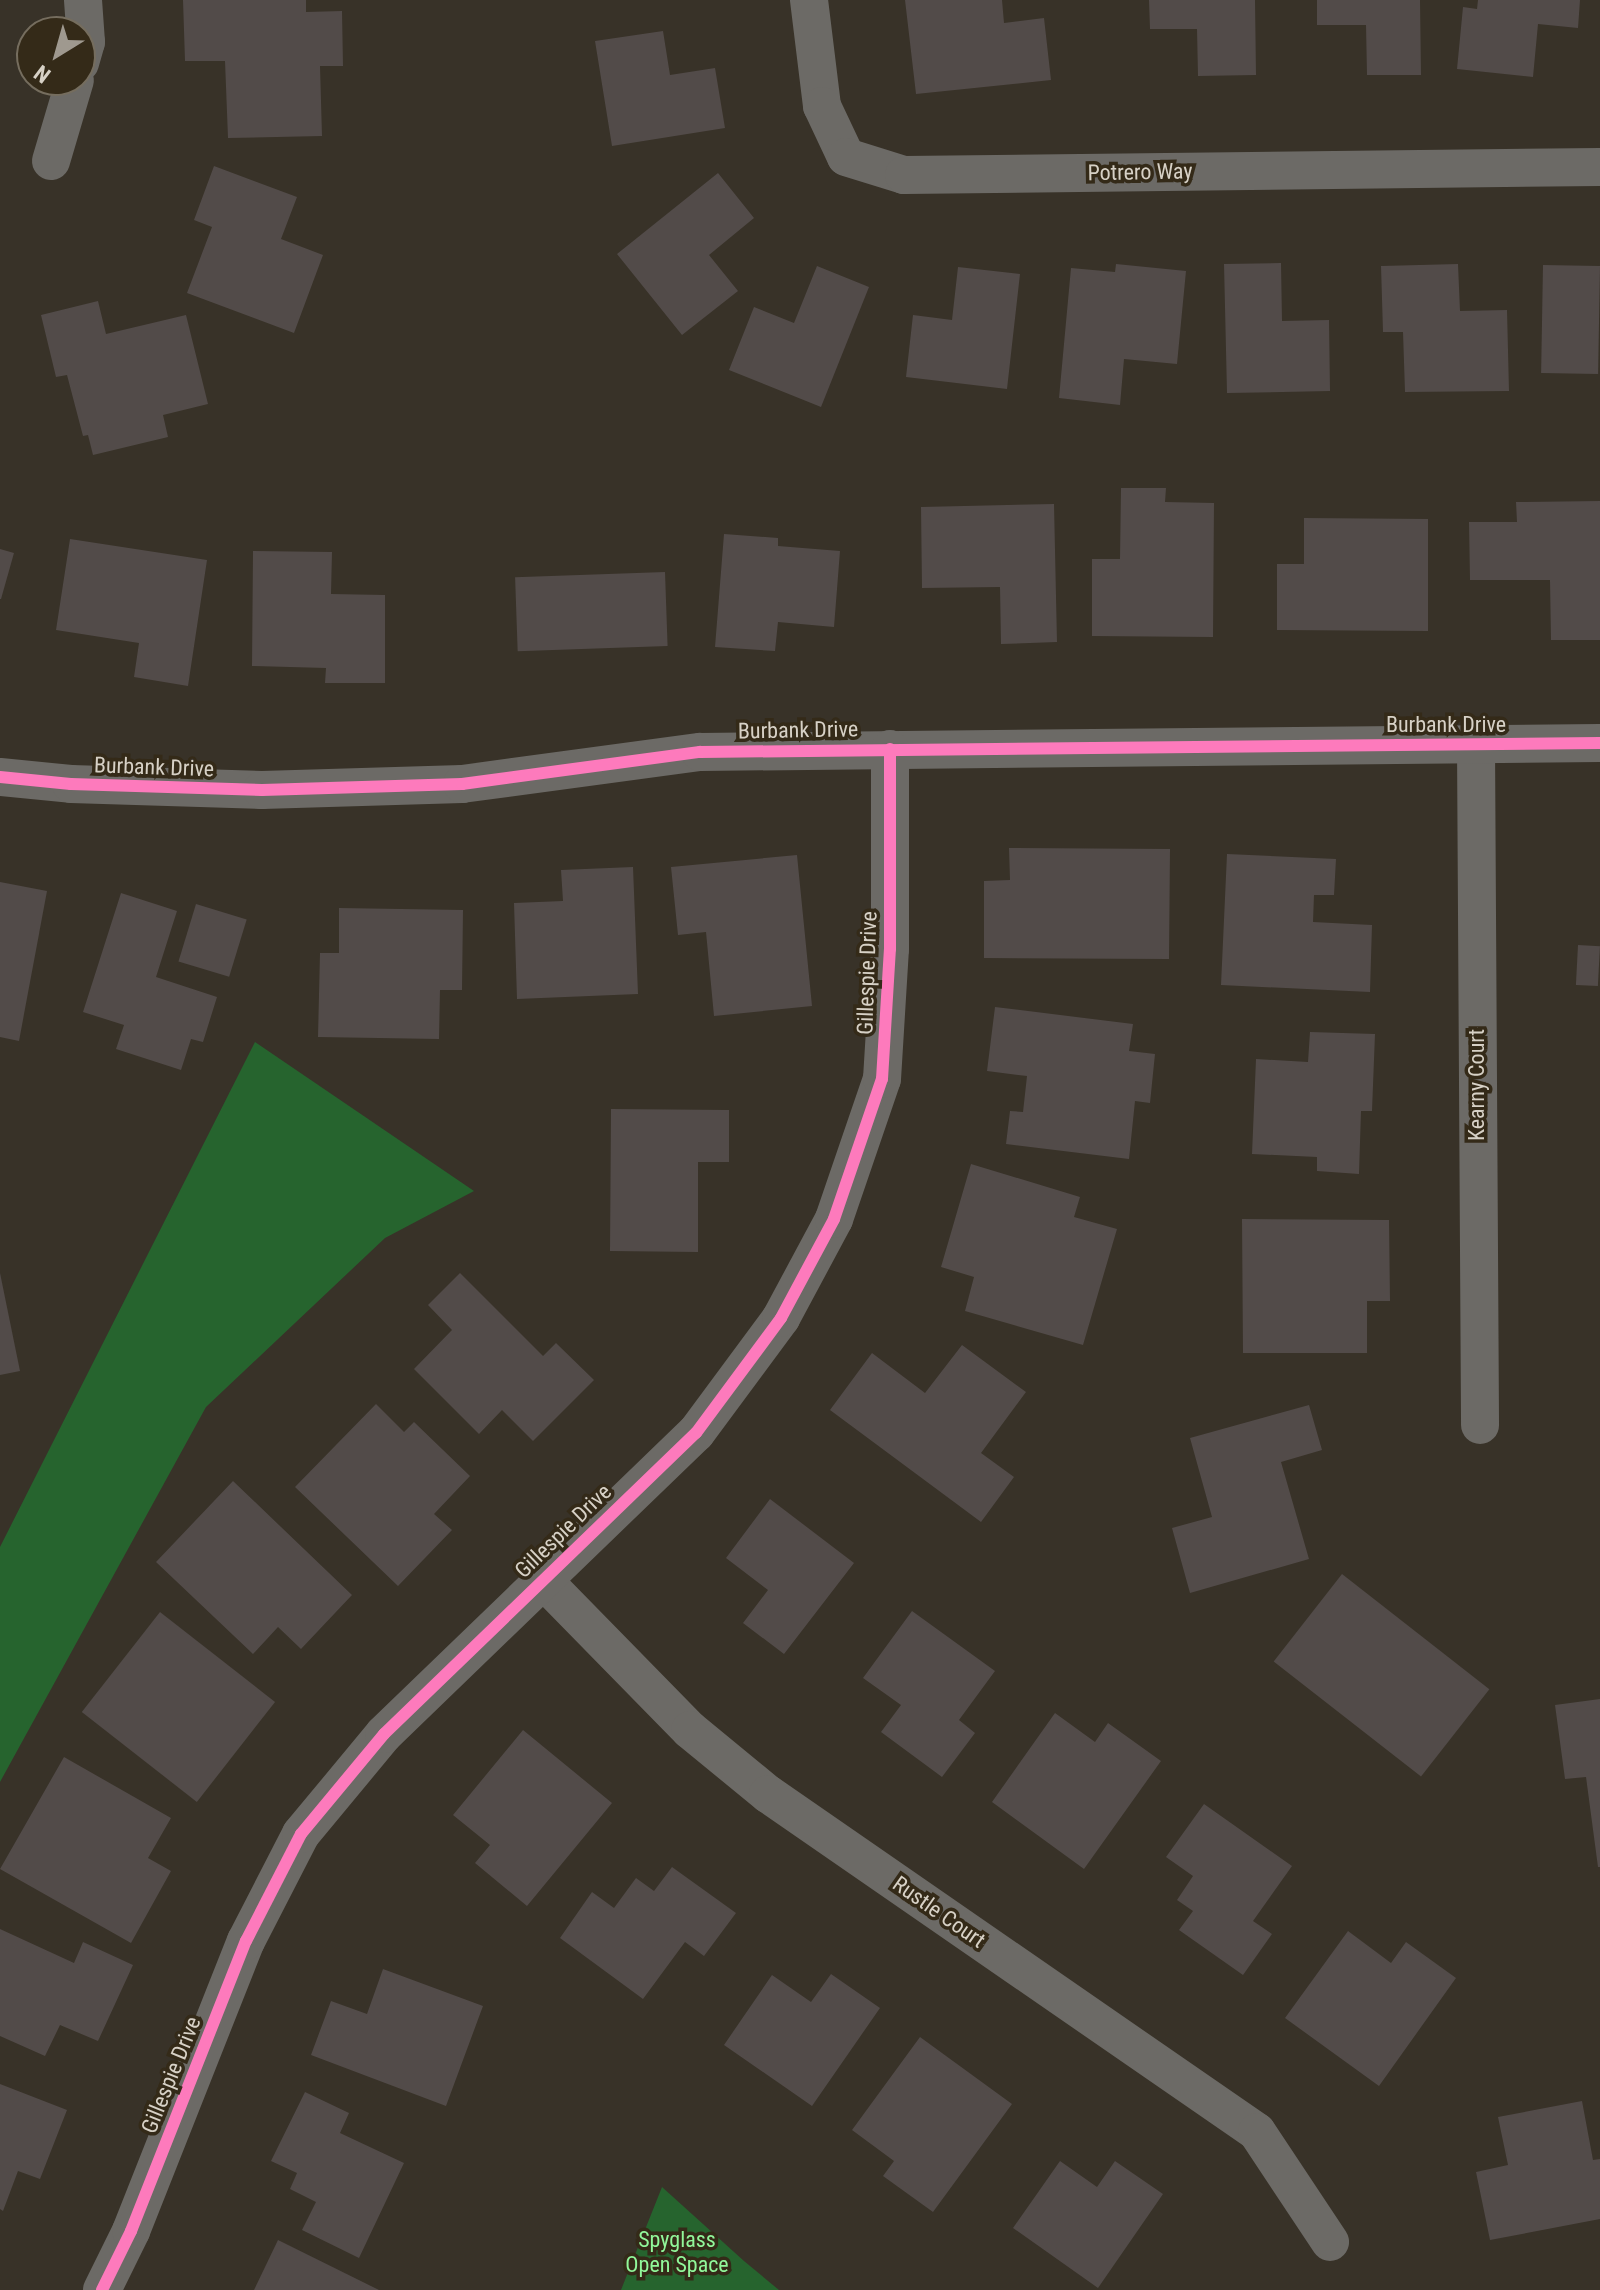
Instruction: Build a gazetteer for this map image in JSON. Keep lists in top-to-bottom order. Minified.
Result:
{"streets":{"street":["Potrero Way","Burbank Drive","Gillespie Drive","Kearny Court","Rustle Court"]},"crossings":[["Burbank Drive","Gillespie Drive"],["Burbank Drive","Kearny Court"],["Gillespie Drive","Rustle Court"]],"parks":["Spyglass Open Space"],"north":"bottom left"}
